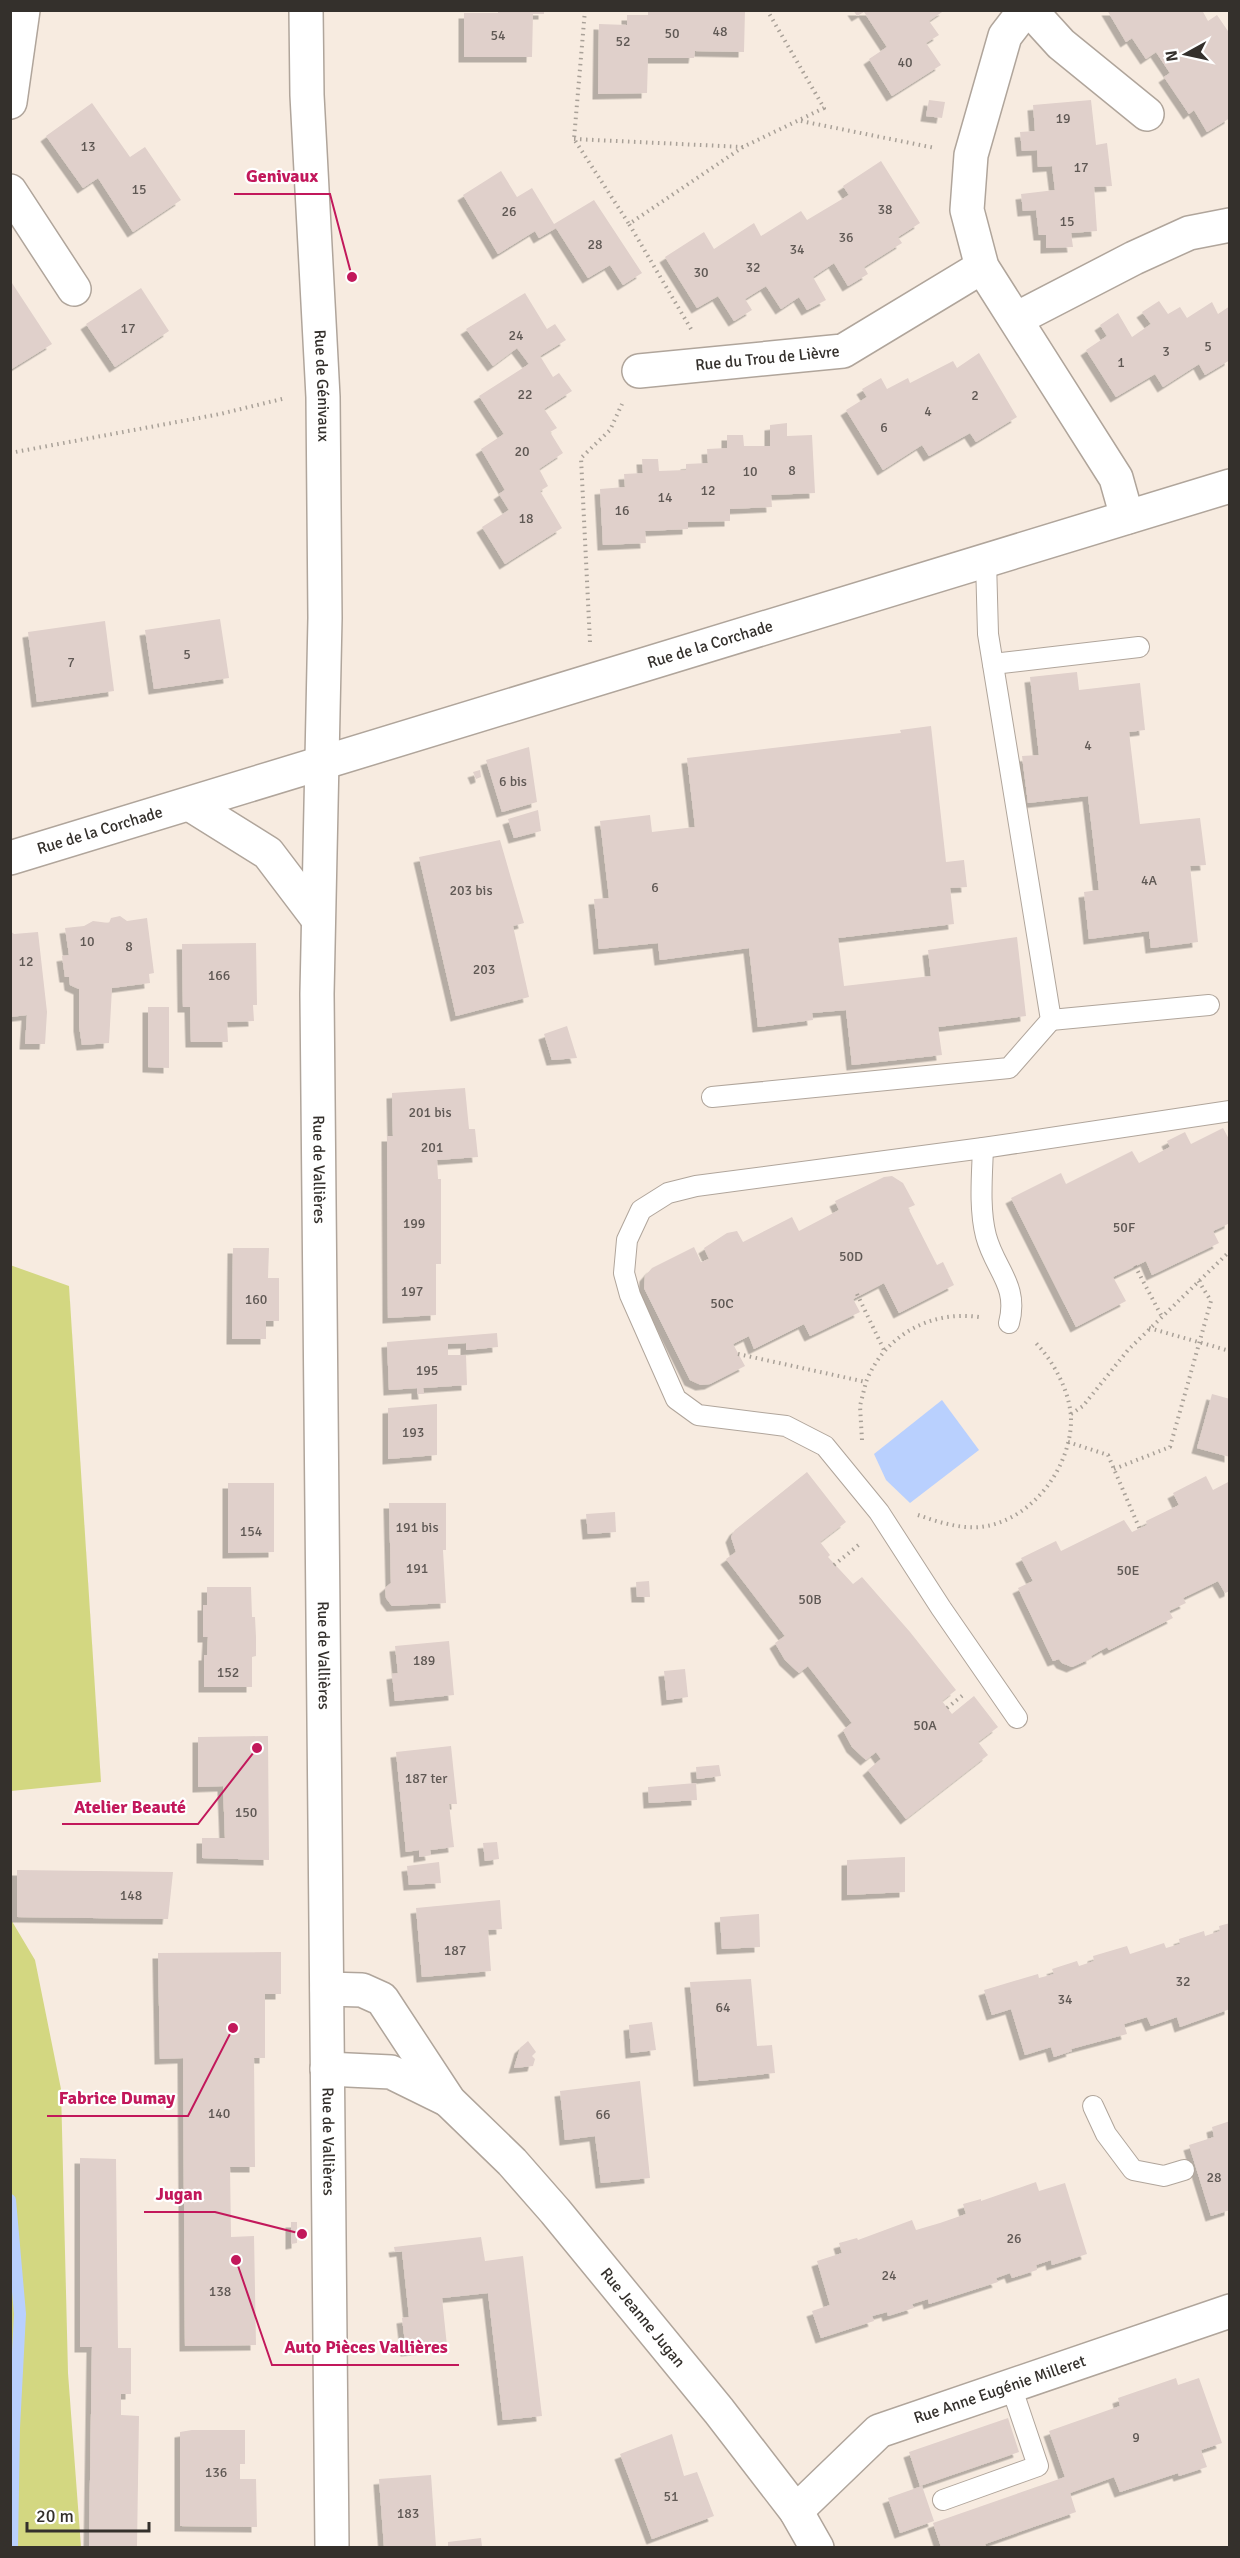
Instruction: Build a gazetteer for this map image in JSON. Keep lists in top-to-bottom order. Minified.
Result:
{"streets":{"main road":["Rue du Trou de Lièvre","Rue de Génivaux","Rue de la Corchade","Rue de Vallières","Rue Jeanne Jugan","Rue Anne Eugénie Milleret"]},"crossings":[["Rue de Génivaux","Rue de la Corchade"],["Rue de Génivaux","Rue de Vallières"],["Rue de la Corchade","Rue de Vallières"],["Rue de Vallières","Rue Jeanne Jugan"],["Rue Jeanne Jugan","Rue Anne Eugénie Milleret"]],"places":["Genivaux","Atelier Beauté","Fabrice Dumay","Jugan","Auto Pièces Vallières"],"house_numbers":["48","50","54","52","40","19","13","17","15","38","26","15","36","28","34","32","30","17","24","5","3","1","22","2","4","6","20","8","10","12","14","16","18","5","7","4","6 bis","4A","6","203 bis","10","8","12","203","166","201 bis","201","199","50F","50D","197","160","50C","195","193","191 bis","154","191","50E","50B","189","152","50A","187 ter","150","148","187","32","34","64","140","66","28","26","24","138","9","136","51","183"],"scale_bar":"20 m","north":"left"}
